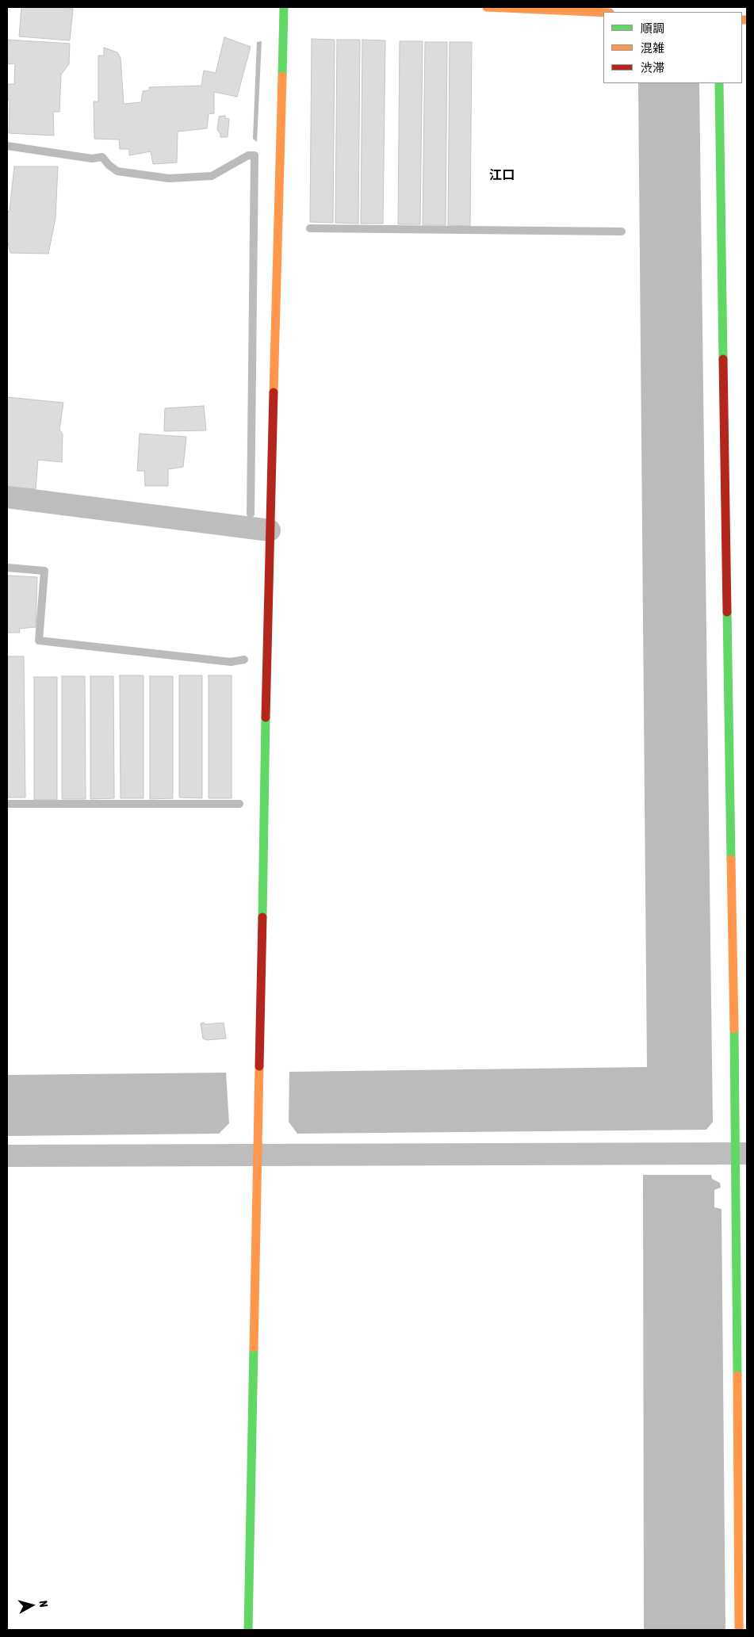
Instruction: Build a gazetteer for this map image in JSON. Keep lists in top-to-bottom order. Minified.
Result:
{"districts":["江口"],"legend":["順調","混雑","渋滞"],"north":"right"}
